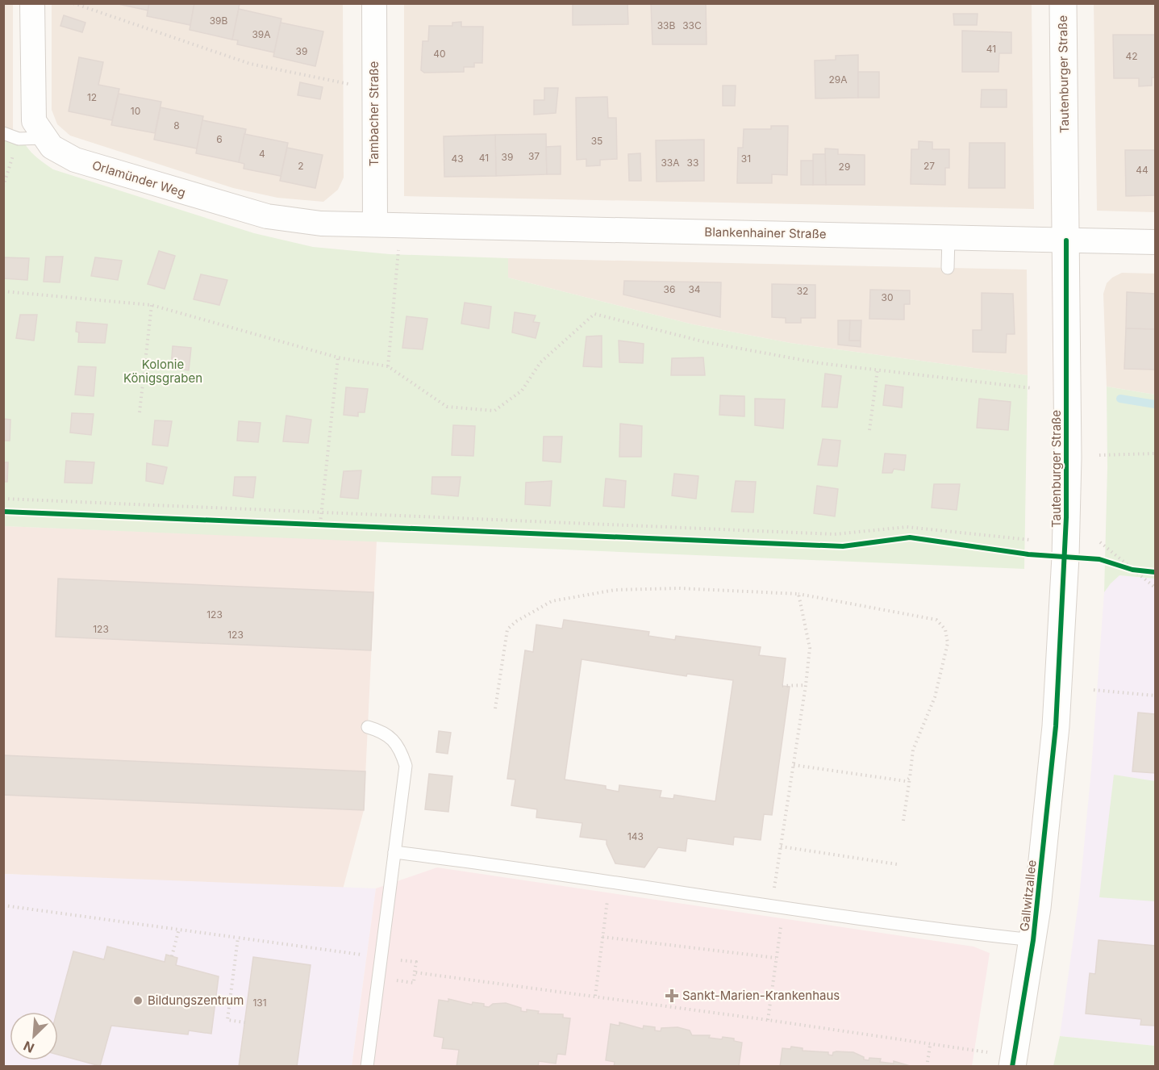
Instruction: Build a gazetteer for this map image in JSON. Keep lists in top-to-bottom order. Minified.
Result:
{"streets":{"street":["Tautenburger Straße","Tambacher Straße","Orlamünder Weg","Blankenhainer Straße","Gallwitzallee"]},"crossings":[["Tautenburger Straße","Blankenhainer Straße"],["Tautenburger Straße","Gallwitzallee"],["Tambacher Straße","Orlamünder Weg"],["Tambacher Straße","Blankenhainer Straße"],["Orlamünder Weg","Blankenhainer Straße"]],"parks":["Kolonie Königsgraben"],"places":{"health":["Sankt-Marien-Krankenhaus"],"other":["Bildungszentrum"]},"house_numbers":["39B","33B","33C","39A","41","39","40","42","29A","12","10","8","6","35","4","37","39","41","43","31","33A","33","2","27","29","44","36","34","32","30","123","123","123","143","131"],"north":"bottom left"}
